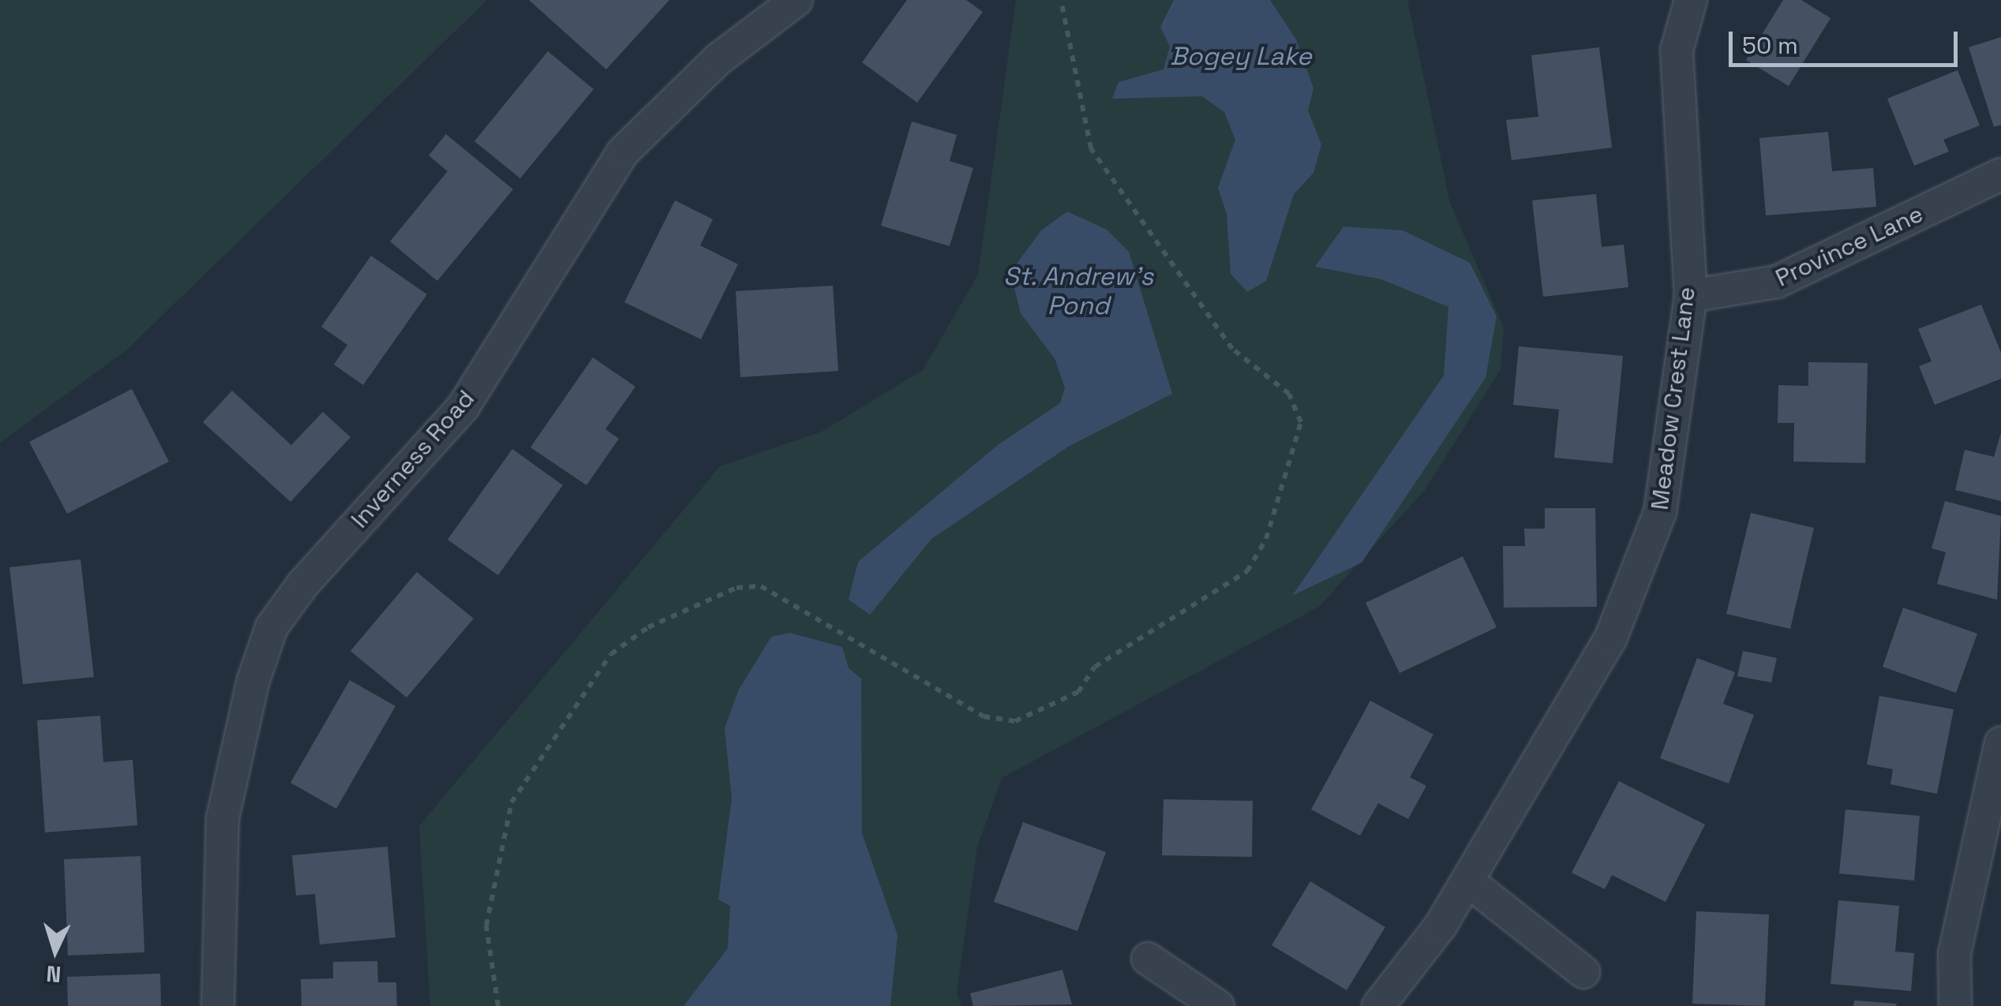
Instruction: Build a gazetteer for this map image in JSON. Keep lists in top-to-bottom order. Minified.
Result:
{"streets":{"street":["Province Lane","Meadow Crest Lane","Inverness Road"]},"crossings":[["Province Lane","Meadow Crest Lane"]],"water":["Bogey Lake","St. Andrew's Pond"],"scale_bar":"50 m","north":"bottom"}
